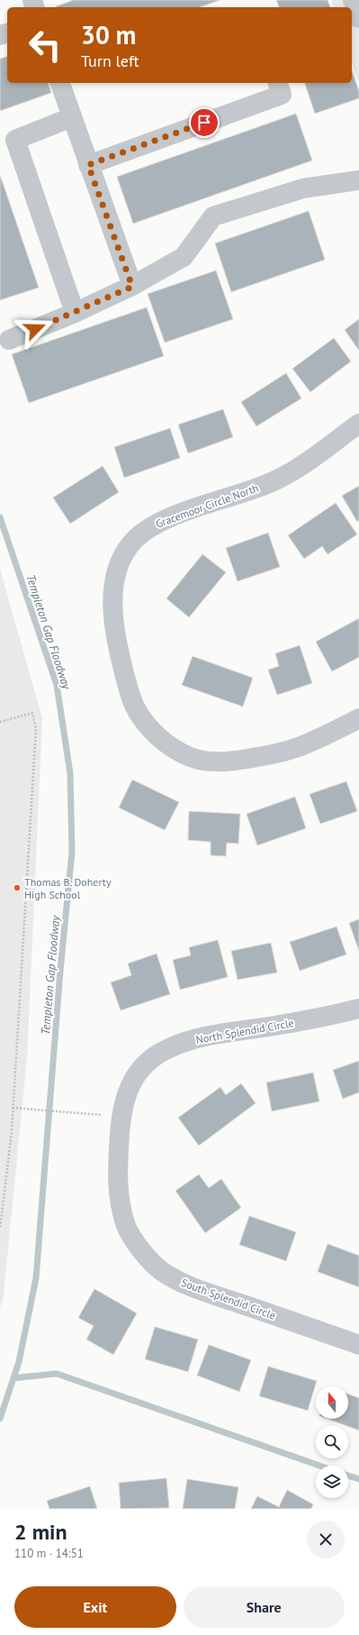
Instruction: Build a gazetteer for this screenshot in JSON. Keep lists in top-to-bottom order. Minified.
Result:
{"streets":{"street":["Gracemoor Circle North","North Splendid Circle","South Splendid Circle"]},"crossings":[["North Splendid Circle","South Splendid Circle"]],"water":["Templeton Gap Floodway"],"places":["Thomas B. Doherty High School"],"north":"top","page":{"turn":["30 m","Turn left"],"heading":["2 min","110 m · 14:51"],"buttons":["Exit","Share"]}}
